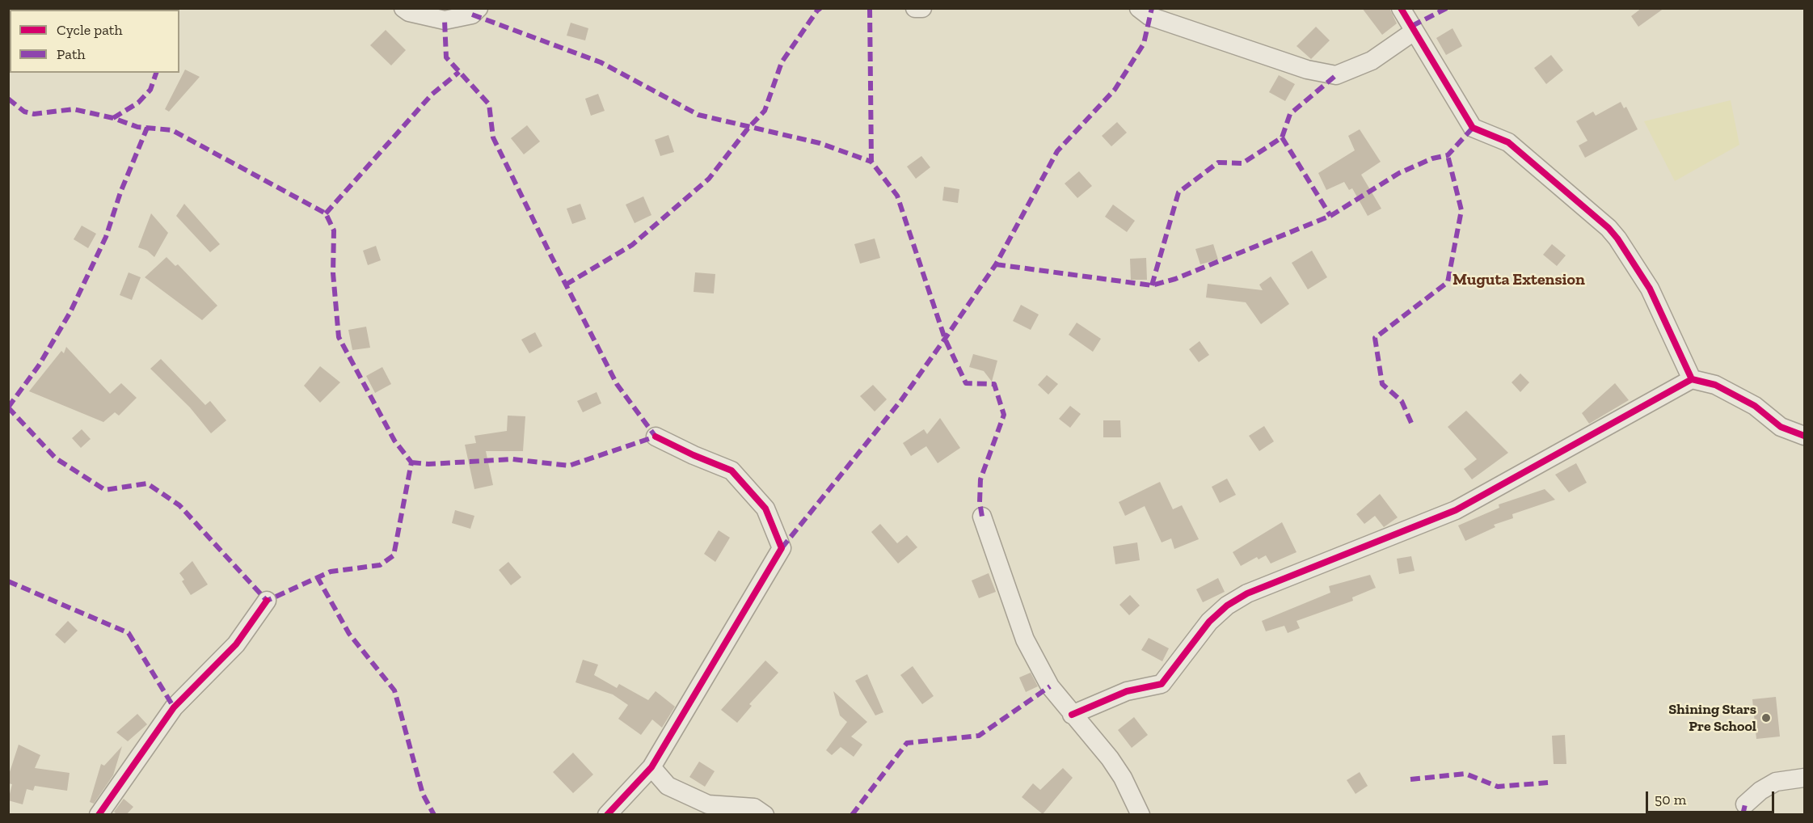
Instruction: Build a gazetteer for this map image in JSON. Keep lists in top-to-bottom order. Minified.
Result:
{"districts":["Muguta Extension"],"places":["Shining Stars Pre School"],"legend":["Cycle path","Path"],"scale_bar":"50 m"}
